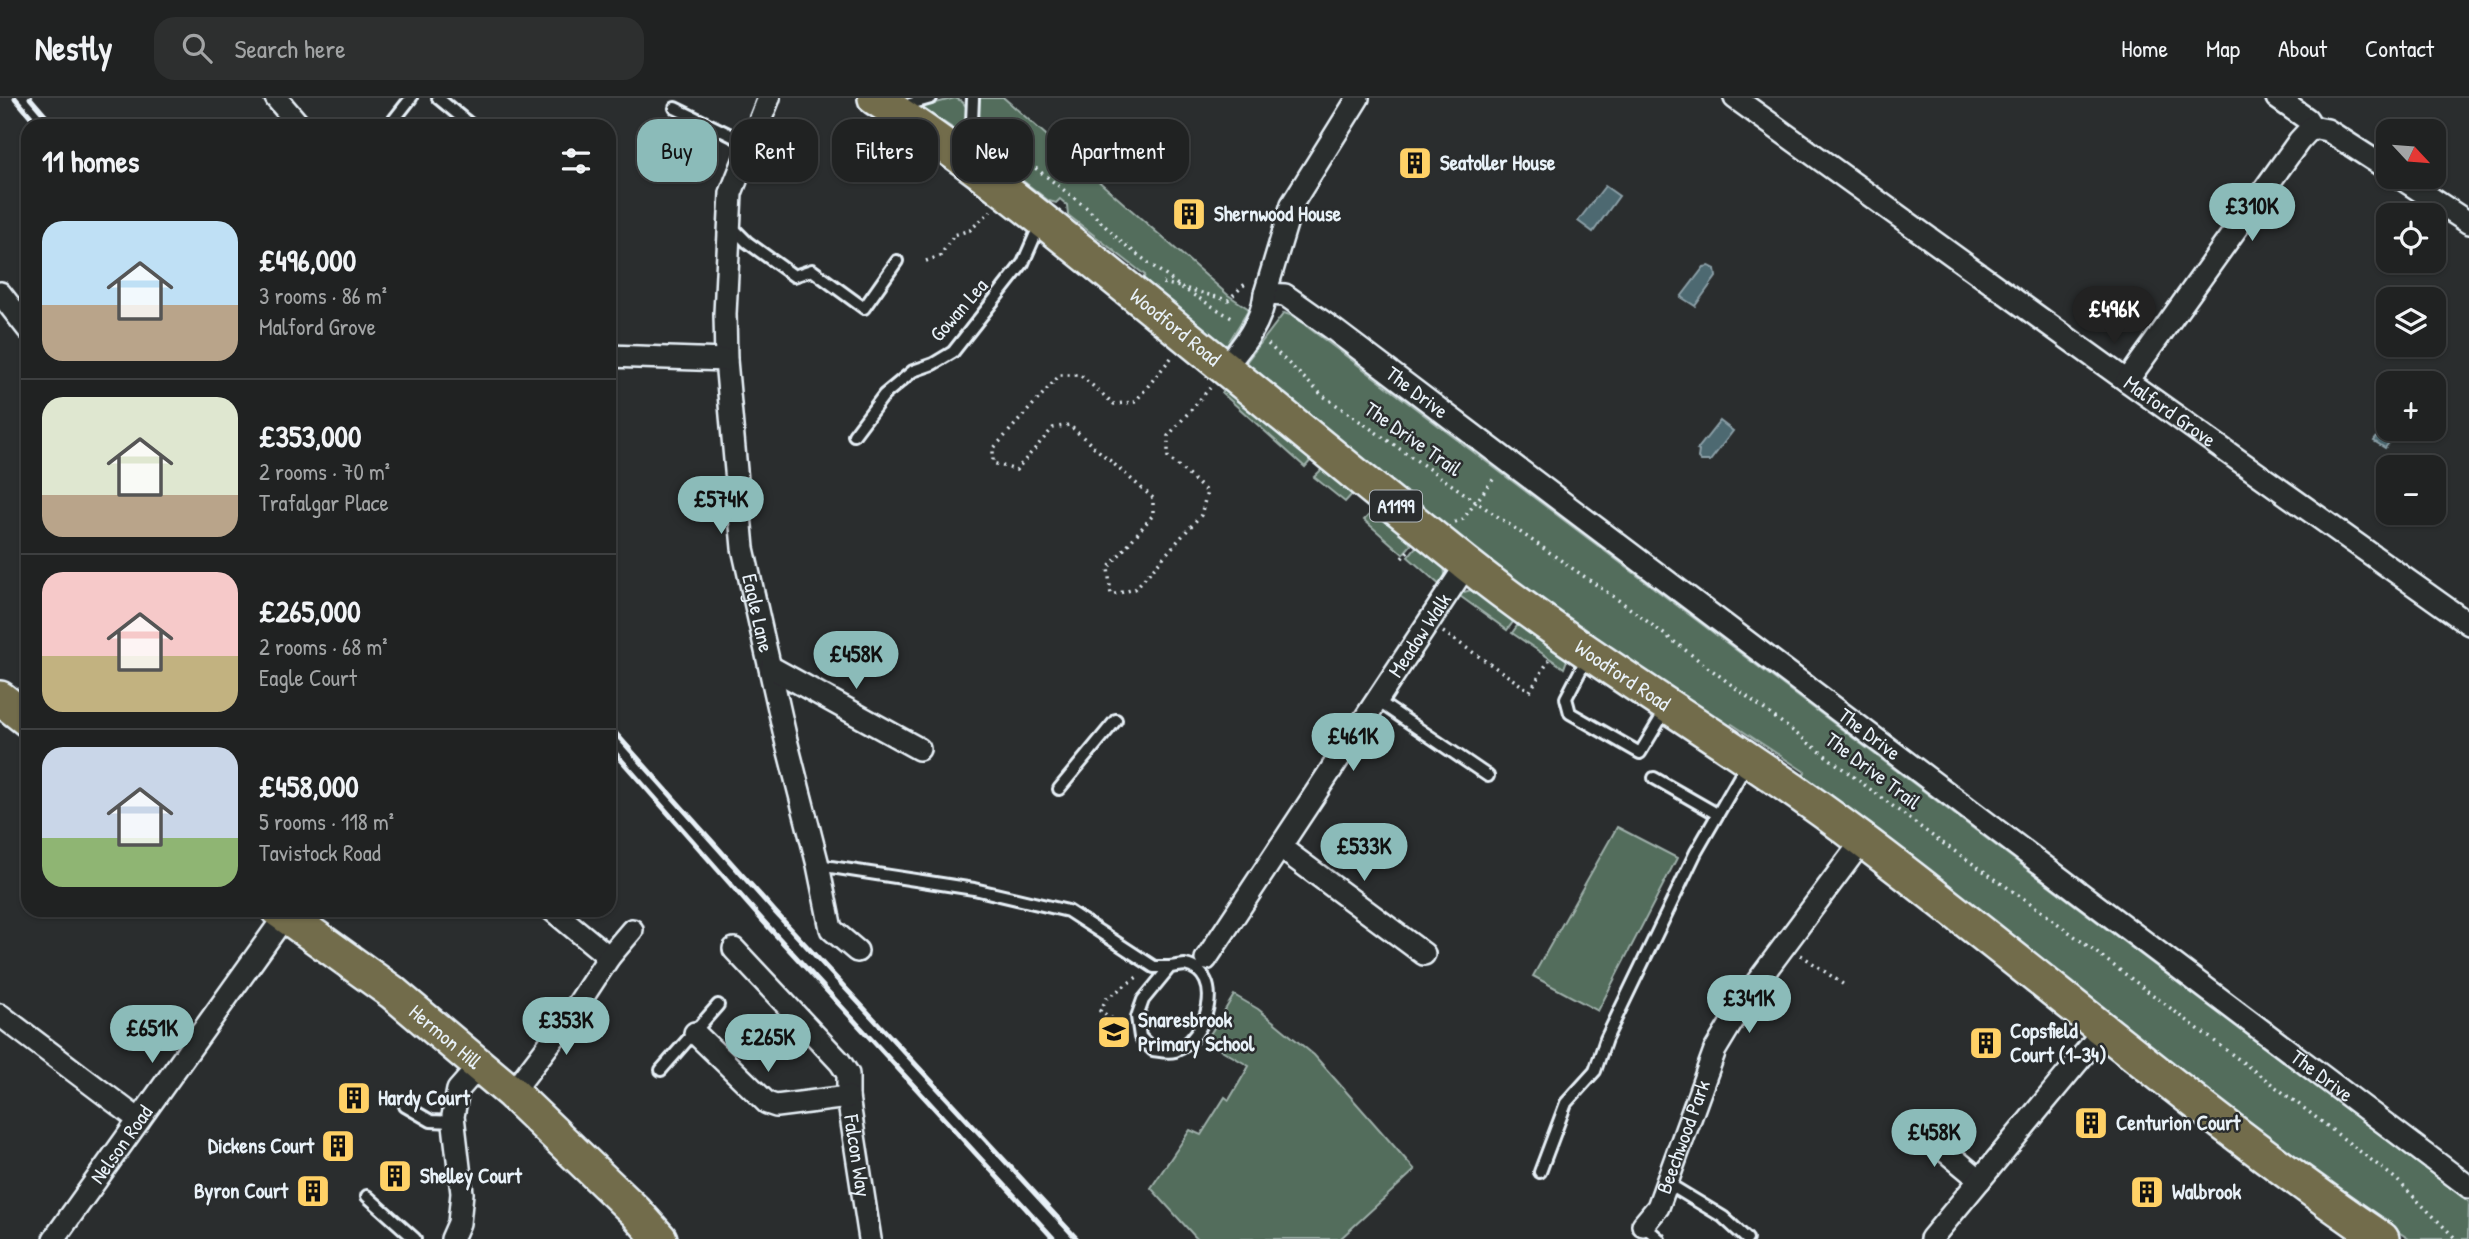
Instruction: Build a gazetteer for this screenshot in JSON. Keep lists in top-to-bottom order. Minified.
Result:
{"streets":{"main road":["Woodford Road","A1199","Hermon Hill"],"street":["The Drive","Malford Grove","Eagle Lane","Meadow Walk","Beechwood Park","Nelson Road","Falcon Way"],"lane":["Gowan Lea"],"path":["The Drive Trail"]},"crossings":[["Gowan Lea","Woodford Road"],["Woodford Road","Meadow Walk"],["Woodford Road","Beechwood Park"]],"places":{"building":["Seatoller House","Shernwood House","Copsfield Court (1-34)","Hardy Court","Centurion Court","Dickens Court","Shelley Court","Byron Court","Walbrook"],"school or university":["Snaresbrook Primary School"]},"north":"bottom right","page":{"header":"Nestly","search":"Search here","nav":["Home","Map","About","Contact"],"map_buttons":["+","−"],"chip":["Buy","Rent","Filters","New","Apartment"],"heading":"11 homes","price":["£310K","£496K","£574K","£458K","£461K","£533K","£341K","£353K","£651K","£265K","£458K"],"list":[{"name":"£496,000","note":"3 rooms · 86 m² · Malford Grove"},{"name":"£353,000","note":"2 rooms · 70 m² · Trafalgar Place"},{"name":"£265,000","note":"2 rooms · 68 m² · Eagle Court"},{"name":"£458,000","note":"5 rooms · 118 m² · Tavistock Road"}]}}
